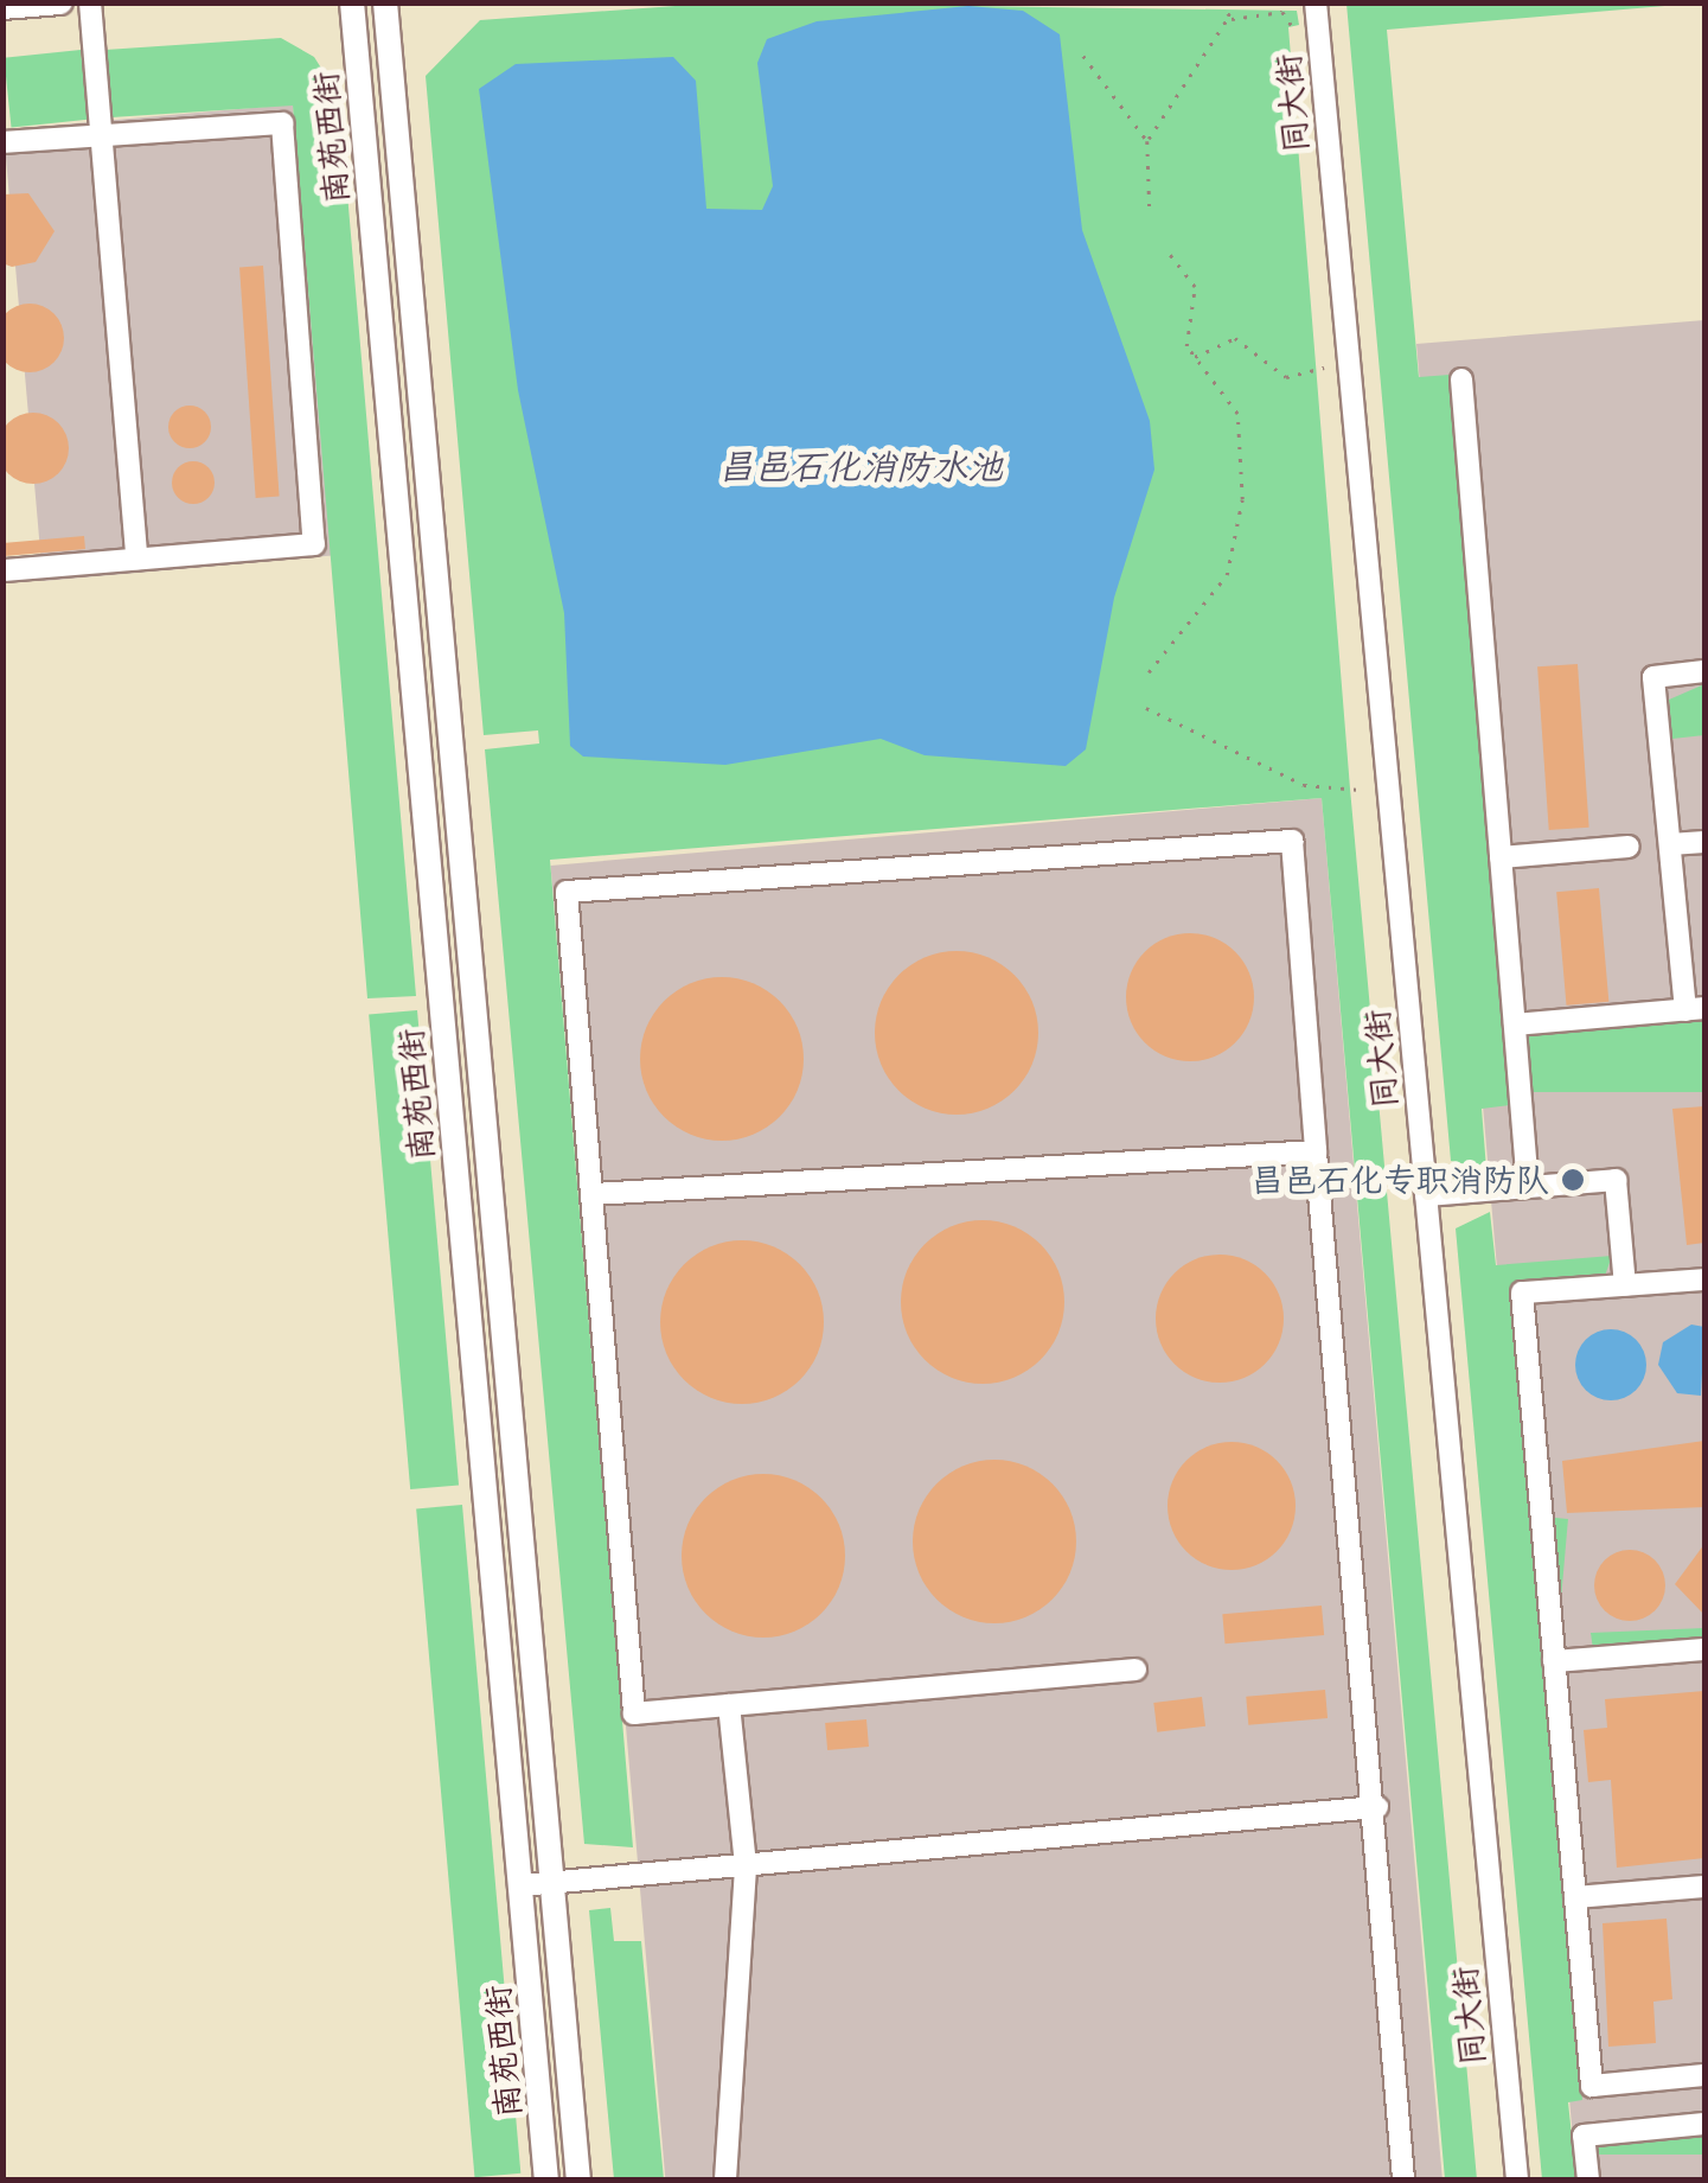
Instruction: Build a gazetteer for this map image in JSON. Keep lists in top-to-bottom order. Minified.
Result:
{"streets":{"main road":["南苑西街"],"street":["同大街"]},"water":["昌邑石化消防水池"],"places":["昌邑石化专职消防队"]}
